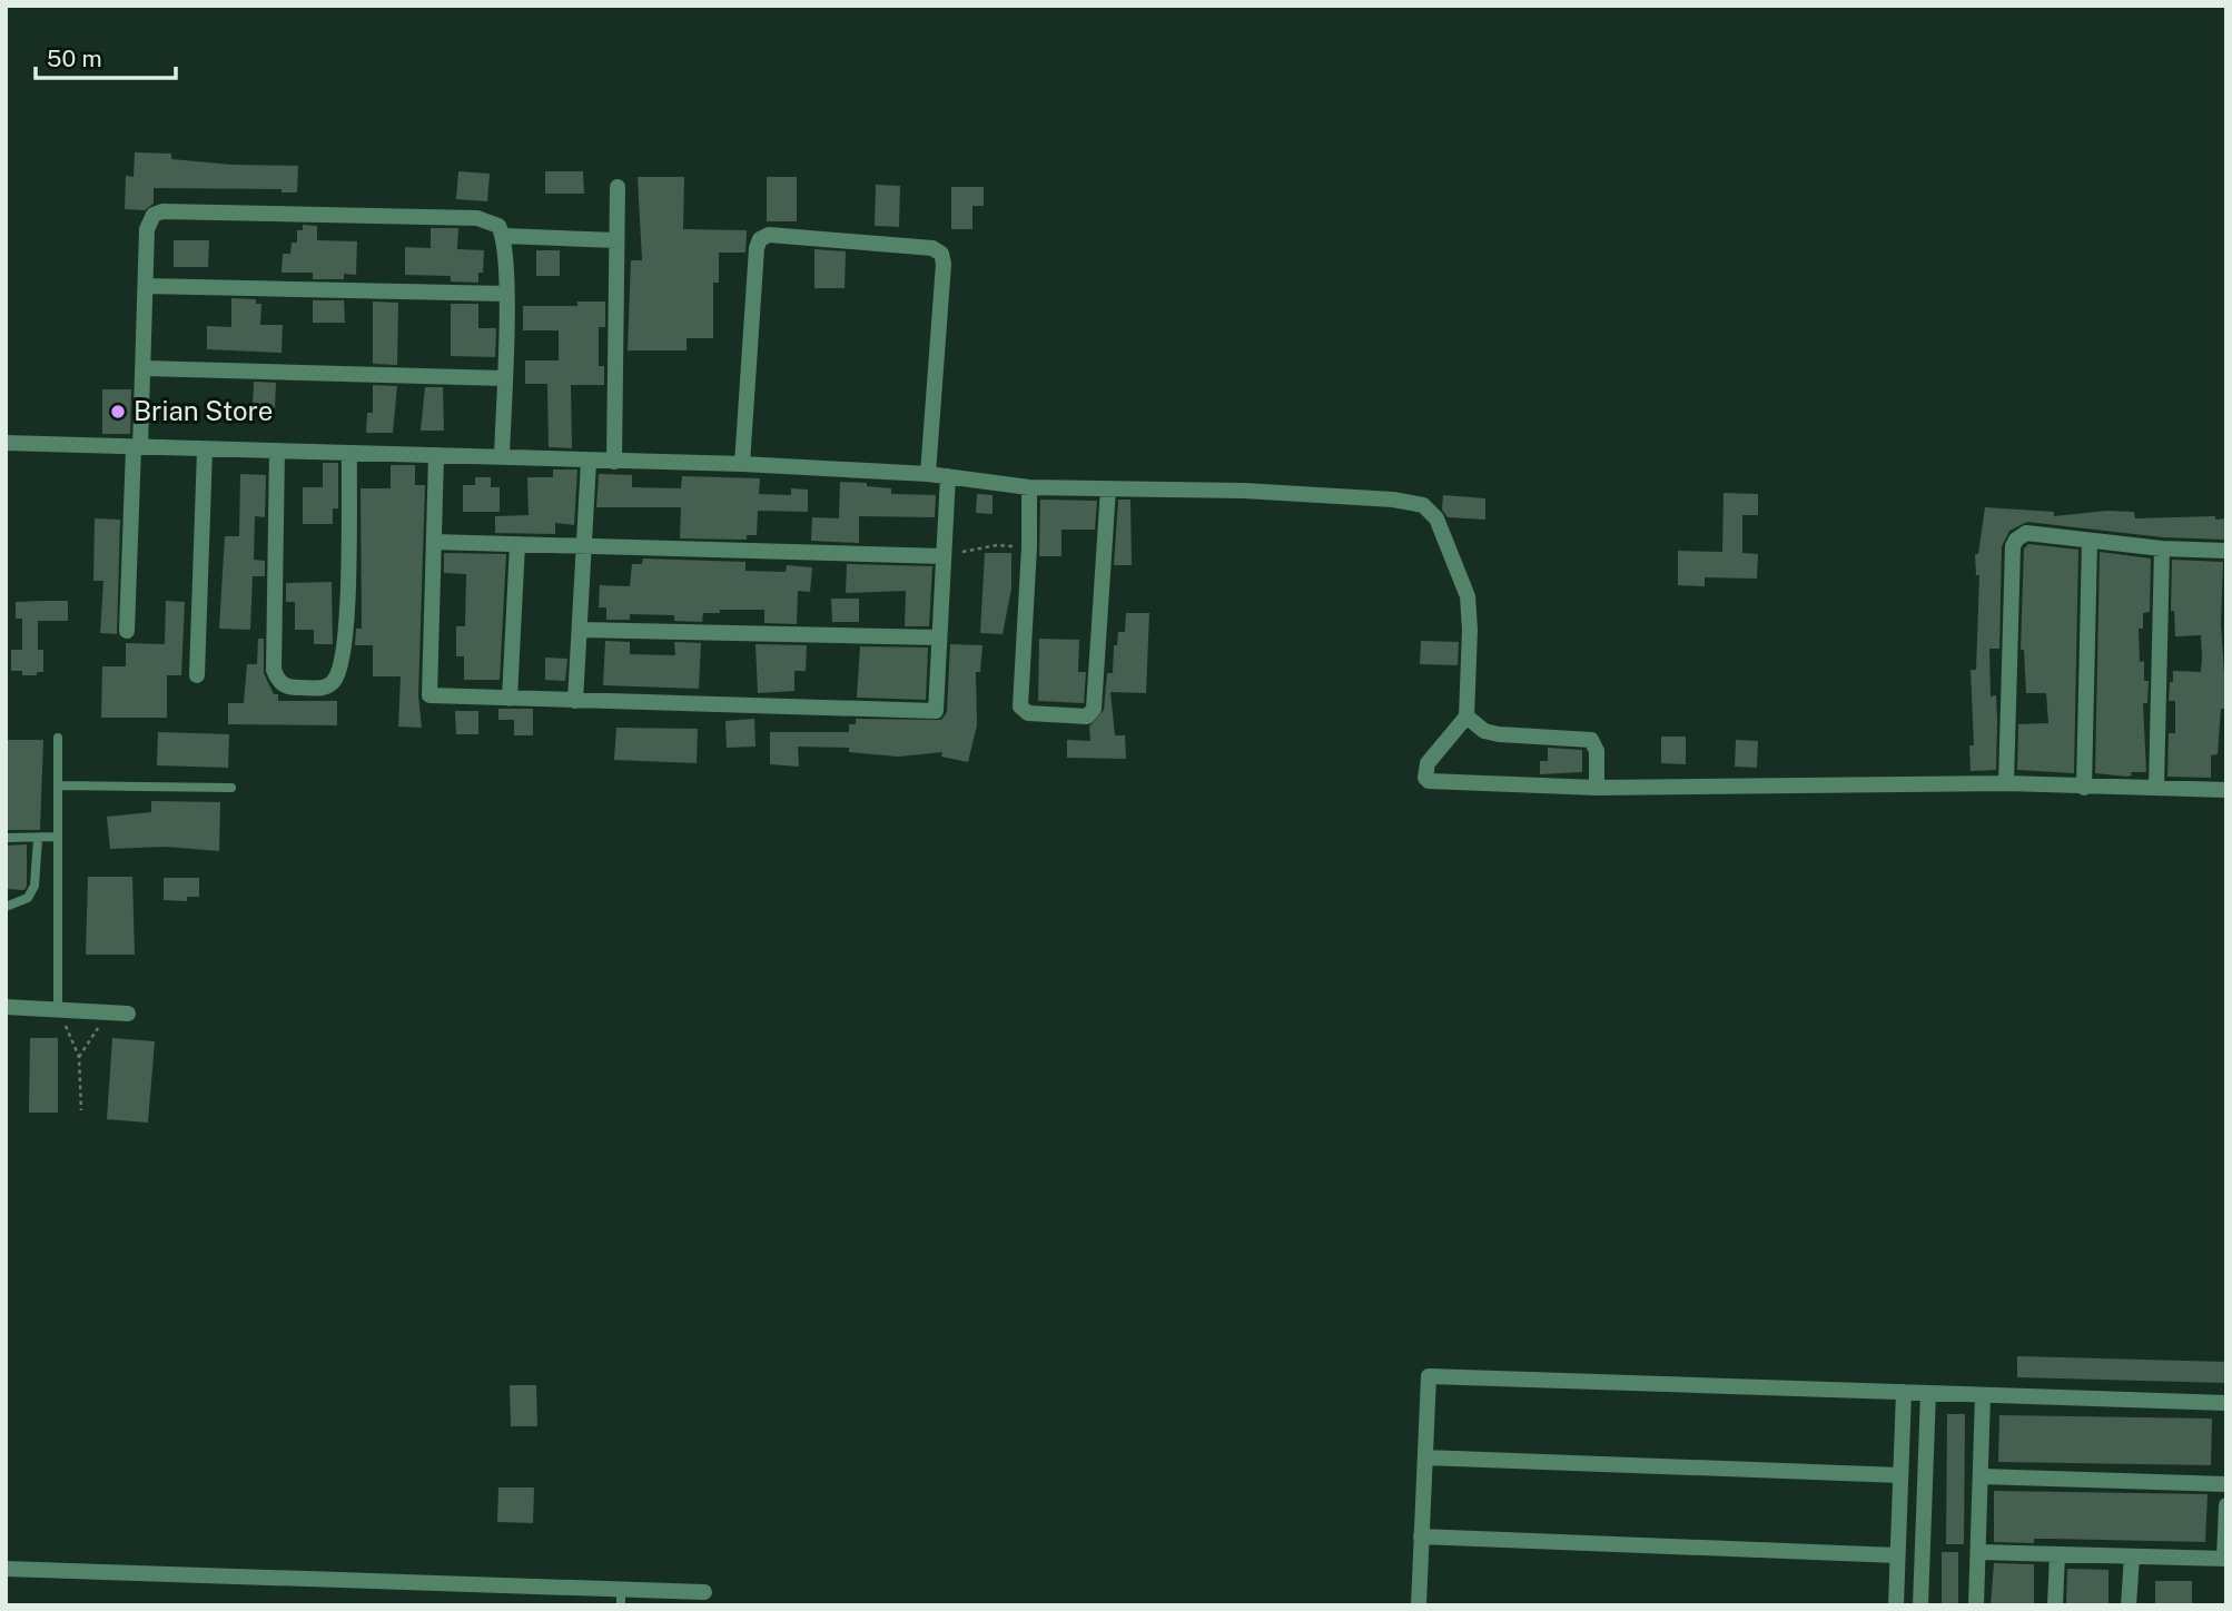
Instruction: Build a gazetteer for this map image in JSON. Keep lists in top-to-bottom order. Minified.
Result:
{"places":["Brian Store"],"scale_bar":"50 m"}
